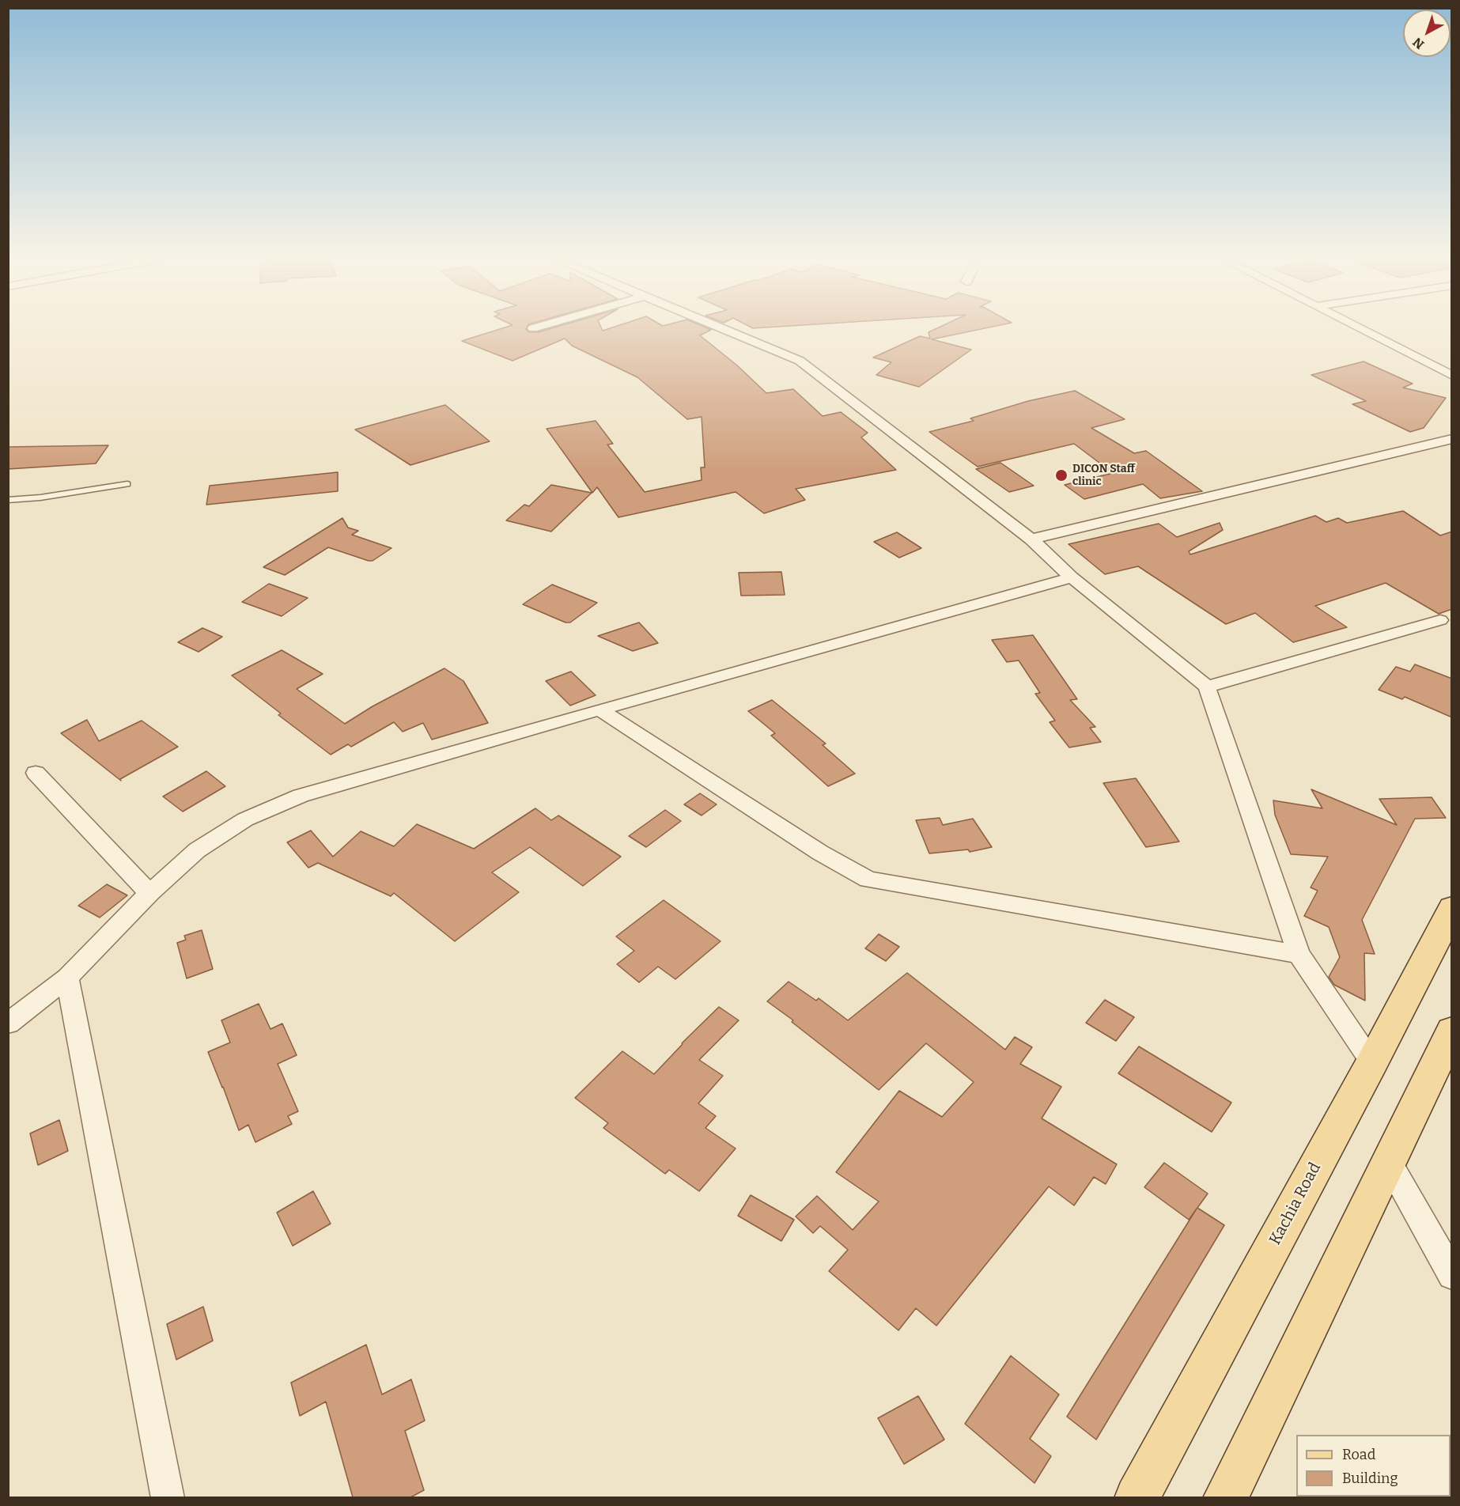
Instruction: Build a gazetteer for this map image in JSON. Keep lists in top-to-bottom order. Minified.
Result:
{"streets":{"main road":["Kachia Road"]},"places":["DICON Staff clinic"],"legend":["Road","Building"],"north":"bottom left"}
